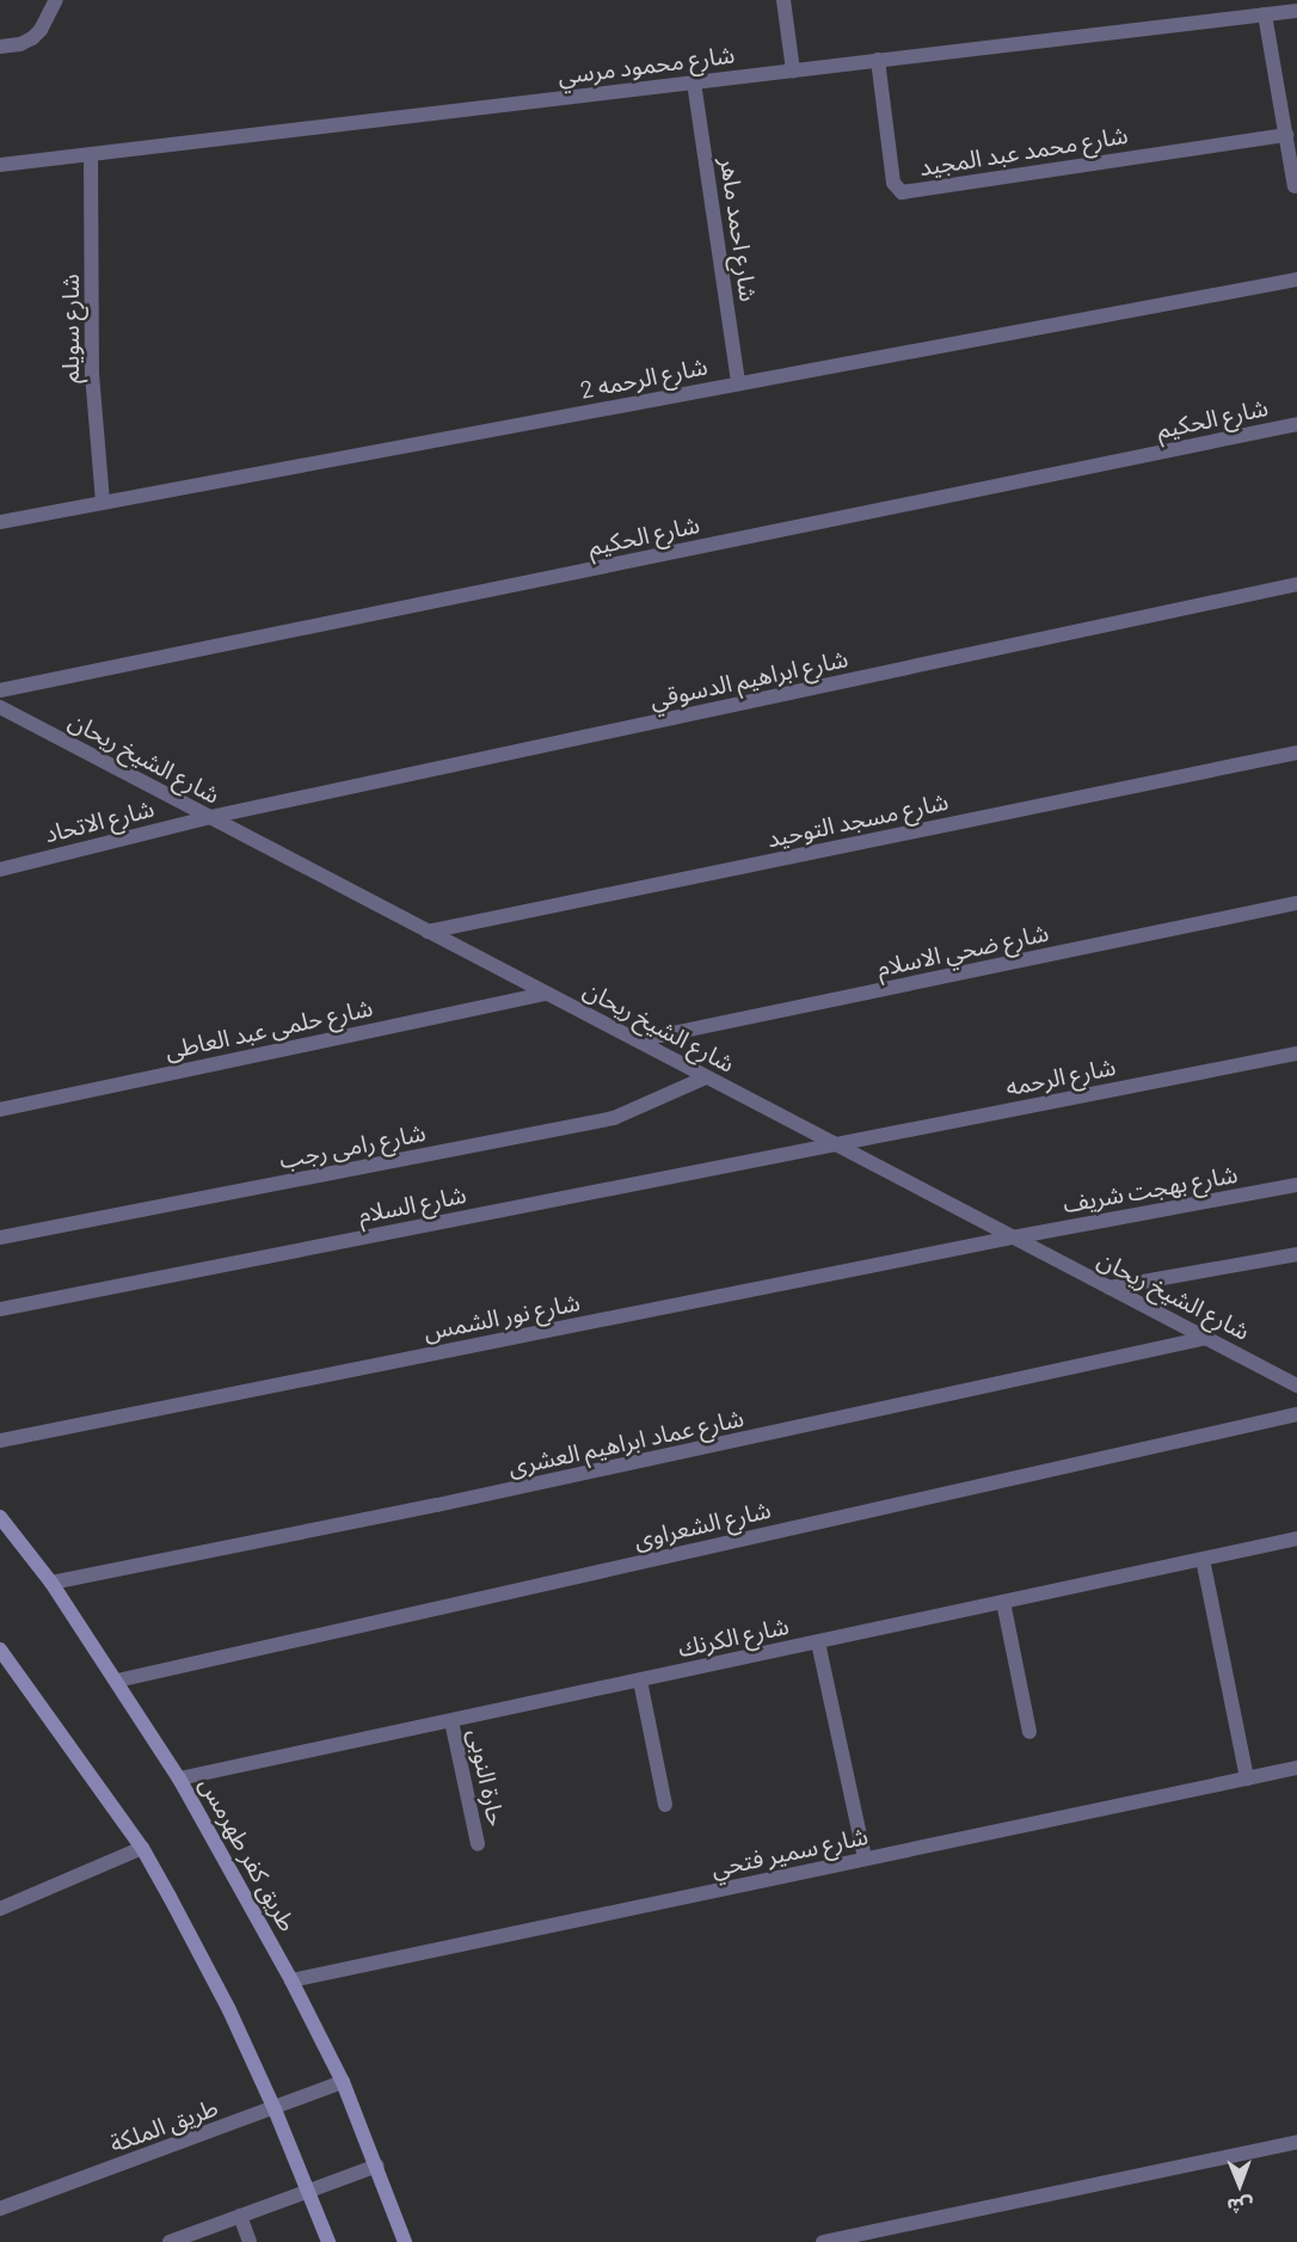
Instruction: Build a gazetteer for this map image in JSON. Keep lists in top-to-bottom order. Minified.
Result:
{"streets":{"street":["شارع محمود مرسي","شارع محمد عبد المجيد","شارع احمد ماهر","شارع سويلم","شارع الرحمه 2","شارع الحكيم","شارع ابراهيم الدسوقي","شارع الشيخ ريحان","شارع مسجد التوحيد","شارع الاتحاد","شارع ضحي الاسلام","شارع حلمى عبد العاطى","شارع الرحمه","شارع رامى رجب","شارع بهجت شريف","شارع السلام","شارع نور الشمس","شارع عماد ابراهيم العشرى","شارع الشعراوى","شارع الكرنك","حارة النوبى","شارع سمير فتحي","طريق كفر طهرمس","طريق الملكة"]},"crossings":[["شارع محمود مرسي","شارع محمد عبد المجيد"],["شارع محمود مرسي","شارع احمد ماهر"],["شارع محمود مرسي","شارع سويلم"],["شارع احمد ماهر","شارع الرحمه 2"],["شارع سويلم","شارع الرحمه 2"],["شارع ابراهيم الدسوقي","شارع الشيخ ريحان"],["شارع ابراهيم الدسوقي","شارع الاتحاد"],["شارع الشيخ ريحان","شارع مسجد التوحيد"],["شارع الشيخ ريحان","شارع الاتحاد"],["شارع الشيخ ريحان","شارع ضحي الاسلام"],["شارع الشيخ ريحان","شارع حلمى عبد العاطى"],["شارع الشيخ ريحان","شارع الرحمه"],["شارع الشيخ ريحان","شارع رامى رجب"],["شارع الشيخ ريحان","شارع بهجت شريف"],["شارع الشيخ ريحان","شارع السلام"],["شارع الشيخ ريحان","شارع نور الشمس"],["شارع الشيخ ريحان","شارع عماد ابراهيم العشرى"],["شارع الرحمه","شارع السلام"],["شارع بهجت شريف","شارع نور الشمس"],["شارع عماد ابراهيم العشرى","طريق كفر طهرمس"],["شارع الشعراوى","طريق كفر طهرمس"],["شارع الكرنك","حارة النوبى"],["شارع الكرنك","طريق كفر طهرمس"],["شارع سمير فتحي","طريق كفر طهرمس"],["طريق كفر طهرمس","طريق الملكة"]],"north":"bottom"}
